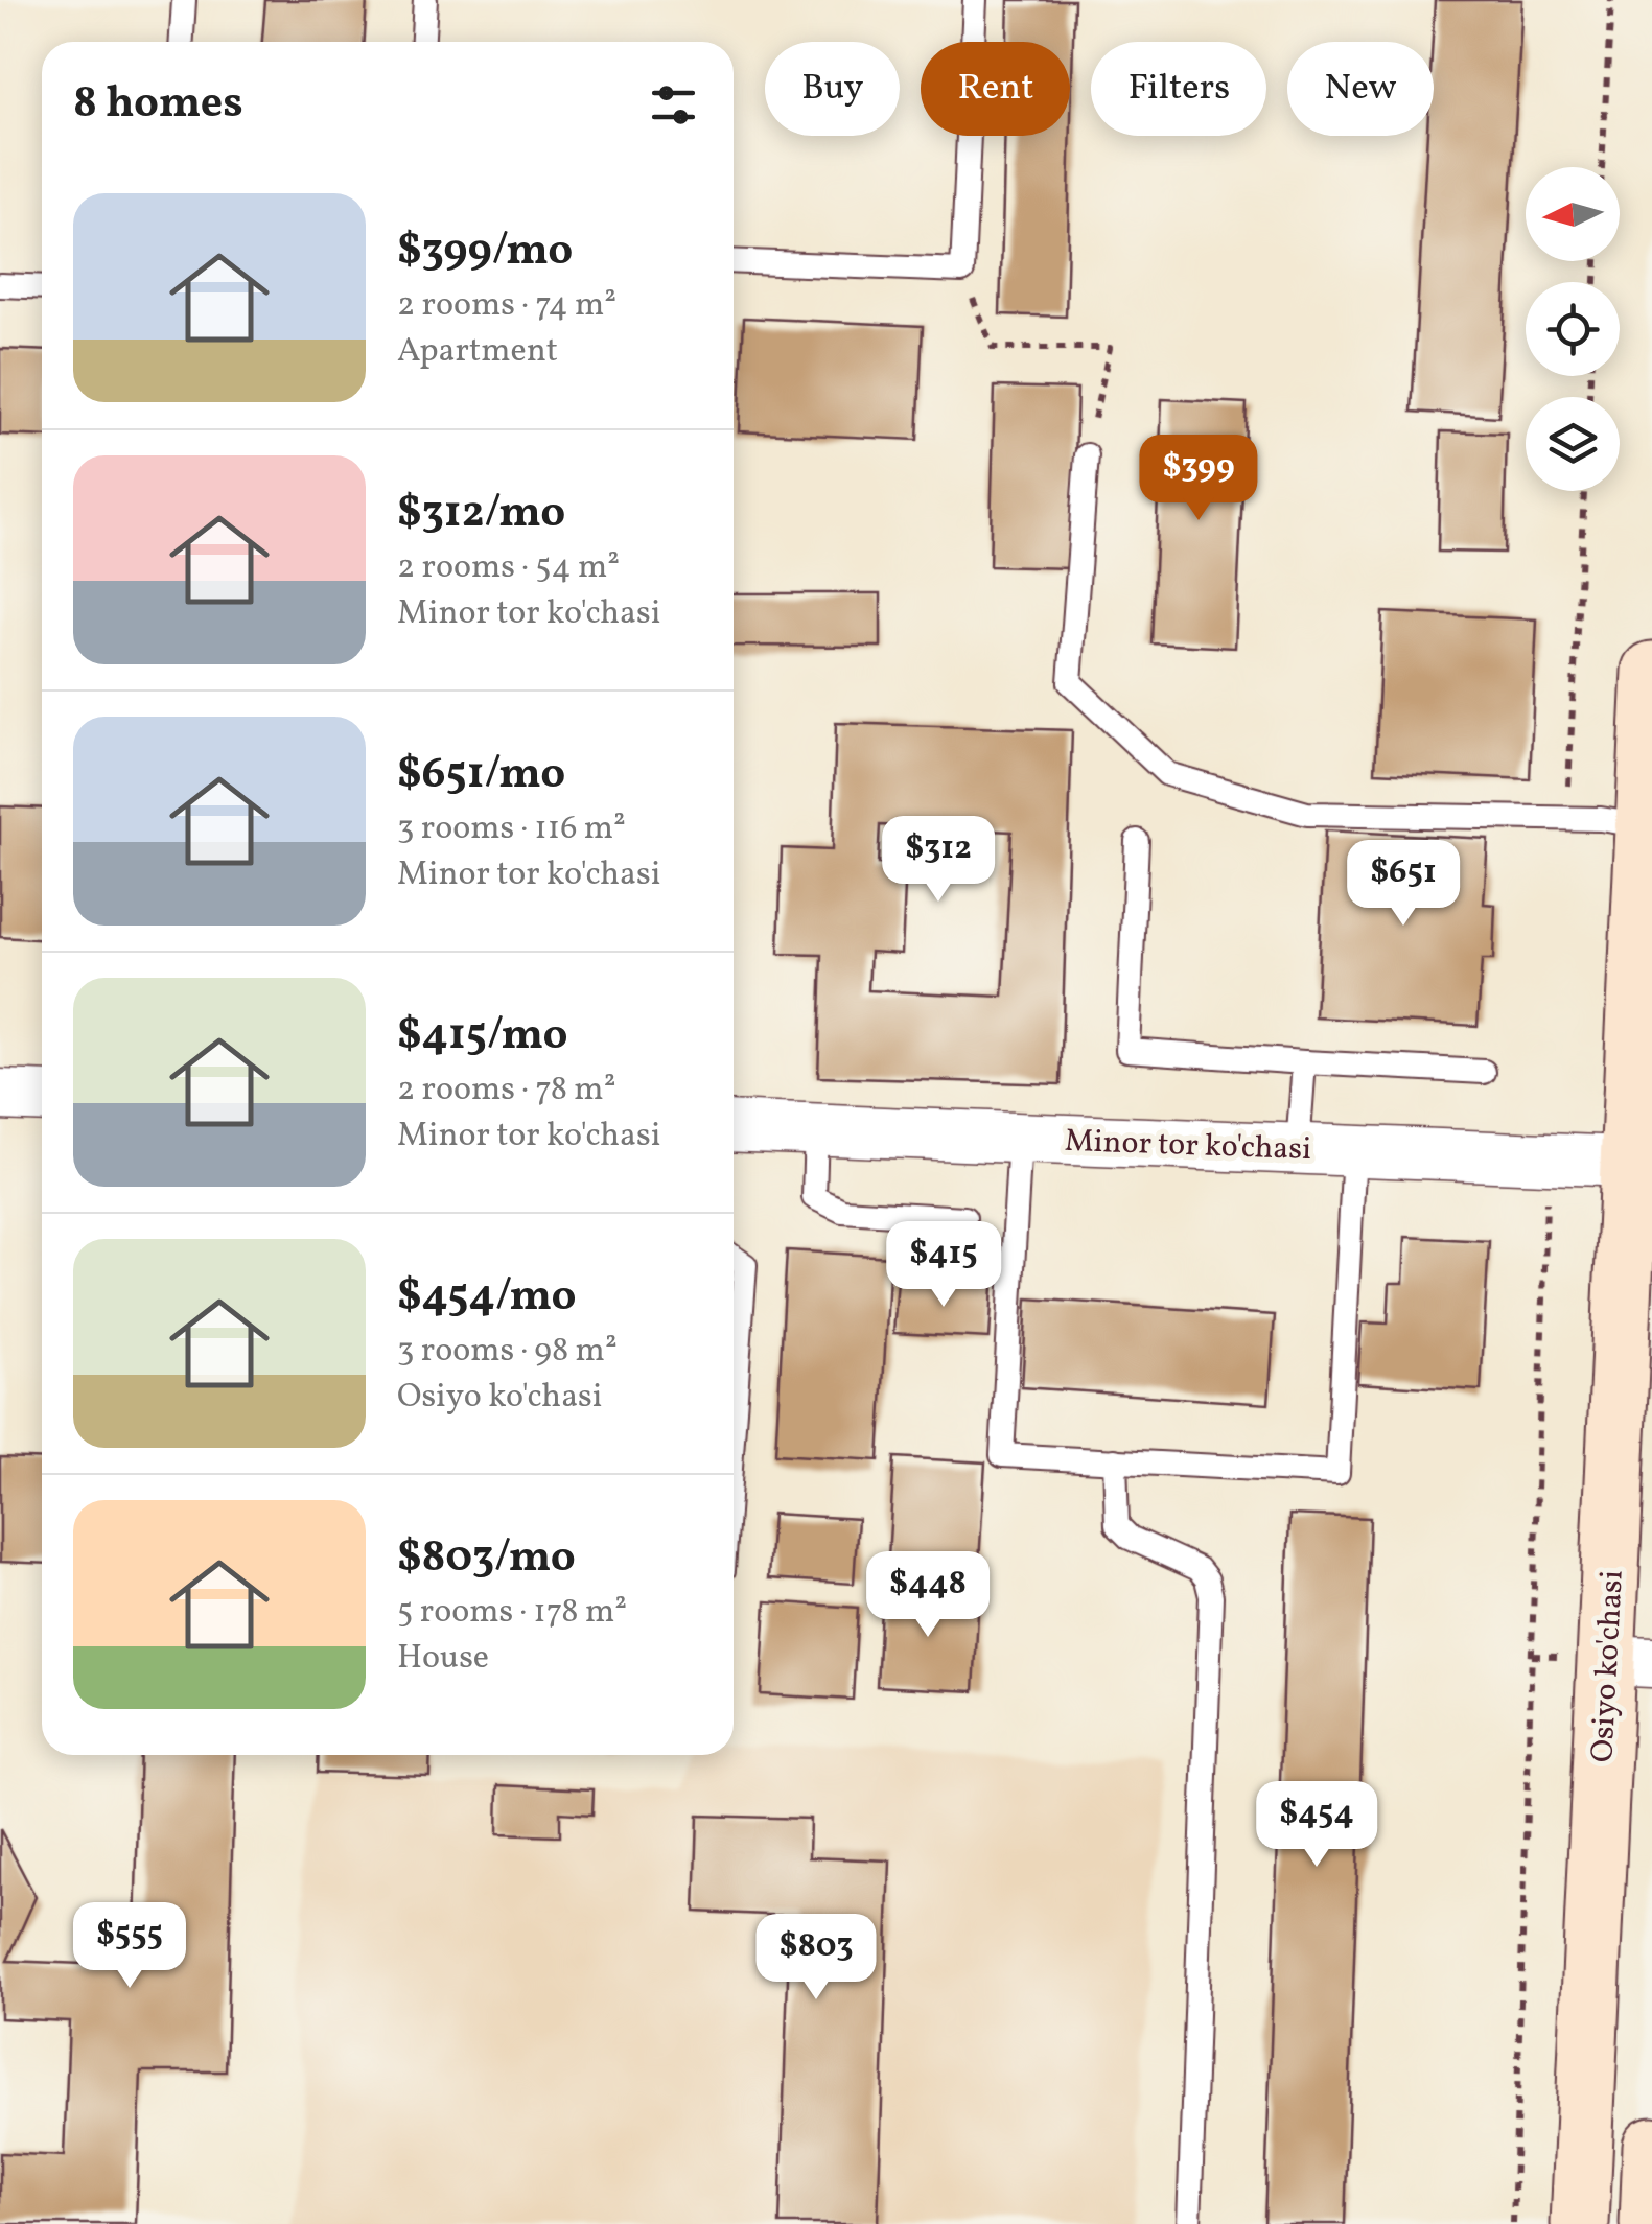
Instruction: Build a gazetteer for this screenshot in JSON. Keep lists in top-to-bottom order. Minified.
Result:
{"streets":{"main road":["Osiyo ko'chasi"],"street":["Minor tor ko'chasi"]},"crossings":[["Minor tor ko'chasi","Osiyo ko'chasi"]],"north":"left","page":{"chip":["Buy","Rent","Filters","New"],"heading":"8 homes","list":[{"name":"$399/mo","note":"2 rooms · 74 m² · Apartment"},{"name":"$312/mo","note":"2 rooms · 54 m² · Minor tor ko'chasi"},{"name":"$651/mo","note":"3 rooms · 116 m² · Minor tor ko'chasi"},{"name":"$415/mo","note":"2 rooms · 78 m² · Minor tor ko'chasi"},{"name":"$454/mo","note":"3 rooms · 98 m² · Osiyo ko'chasi"},{"name":"$803/mo","note":"5 rooms · 178 m² · House"}],"price":["$399","$312","$651","$415","$448","$454","$555","$803"]}}
